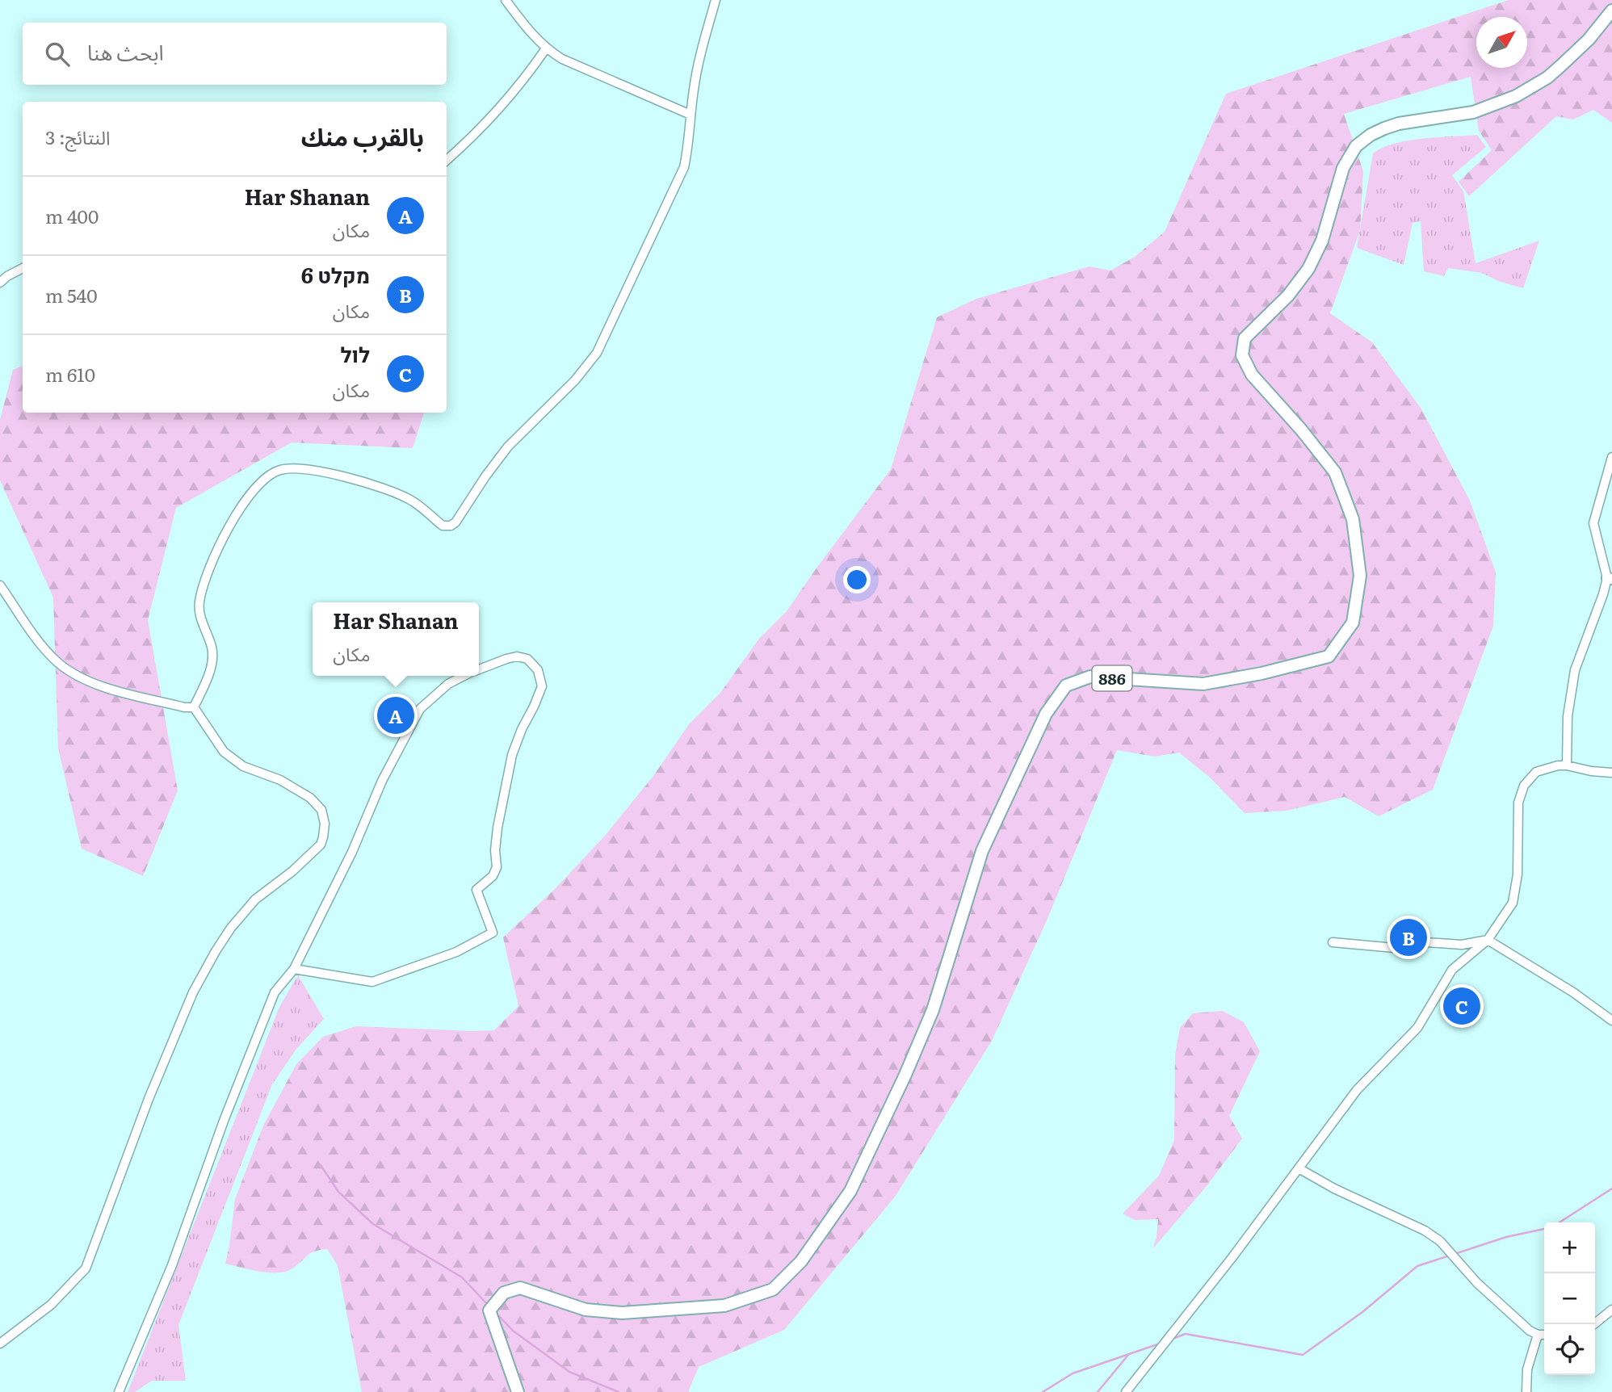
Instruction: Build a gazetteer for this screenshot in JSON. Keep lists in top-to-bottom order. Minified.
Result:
{"streets":{"main road":["886"]},"north":"top right","page":{"search":"ابحث هنا","heading":["بالقرب منك","النتائج: 3"],"list":[{"mark":"A","name":"Har Shanan","note":"مكان","value":"400 m"},{"mark":"B","name":"מקלט 6","note":"مكان","value":"540 m"},{"mark":"C","name":"לול","note":"مكان","value":"610 m"}],"popup":["Har Shanan","مكان"],"pins":["A","B","C"],"map_buttons":["+","−"]}}
